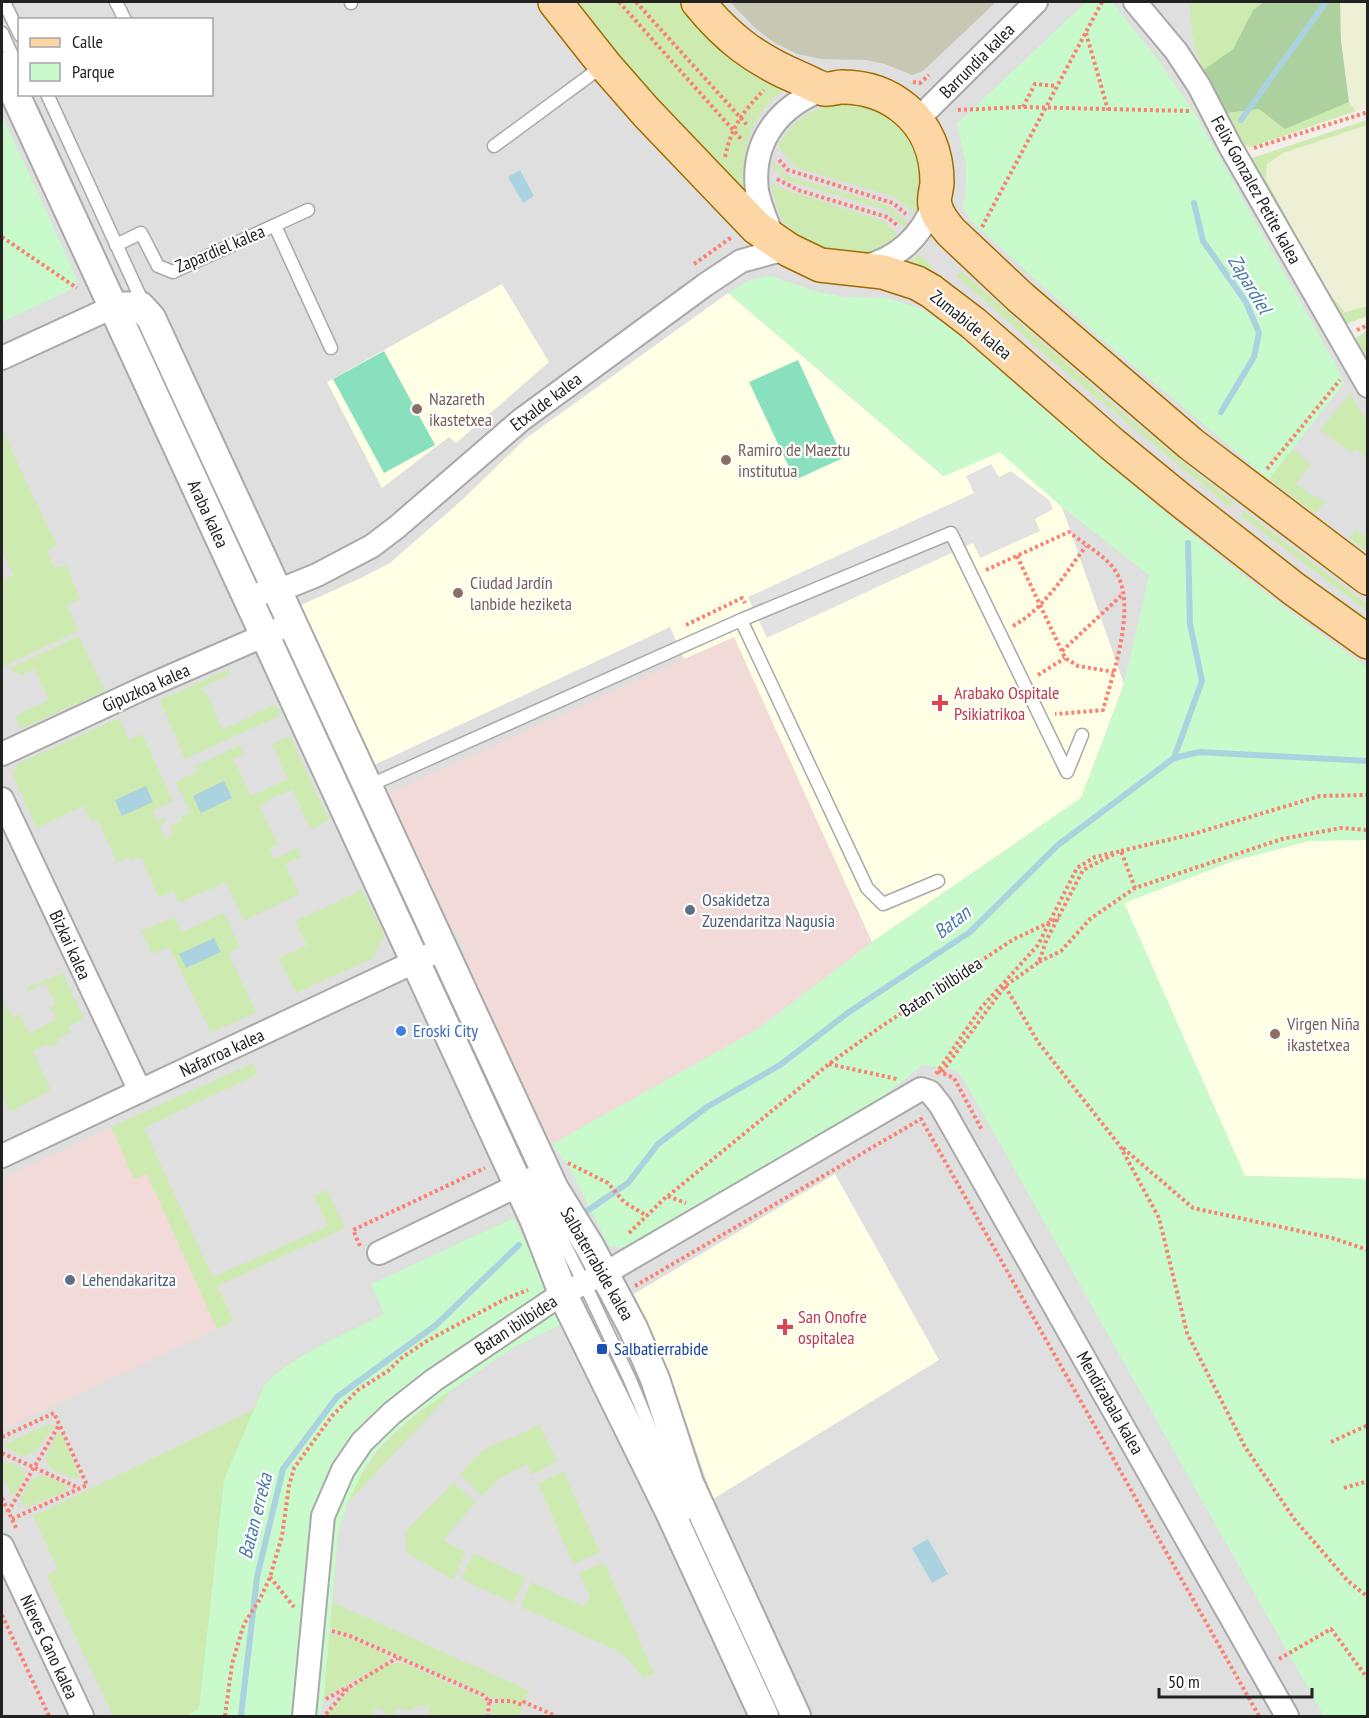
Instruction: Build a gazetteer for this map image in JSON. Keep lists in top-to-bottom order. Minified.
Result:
{"streets":{"main road":["Zumabide kalea"],"street":["Barrundia kalea","Felix Gonzalez Petite kalea","Etxalde kalea","Araba kalea","Gipuzkoa kalea","Bizkai kalea","Batan ibilbidea","Nafarroa kalea","Salbaterrabide kalea","Mendizabala kalea","Nieves Cano kalea"],"lane":["Zapardiel kalea"]},"crossings":[["Barrundia kalea","Zumabide kalea"],["Barrundia kalea","Etxalde kalea"],["Zumabide kalea","Etxalde kalea"],["Etxalde kalea","Araba kalea"],["Etxalde kalea","Gipuzkoa kalea"],["Araba kalea","Gipuzkoa kalea"],["Araba kalea","Nafarroa kalea"],["Araba kalea","Salbaterrabide kalea"],["Bizkai kalea","Nafarroa kalea"],["Batan ibilbidea","Salbaterrabide kalea"],["Batan ibilbidea","Mendizabala kalea"],["Nafarroa kalea","Salbaterrabide kalea"]],"water":["Zapardiel","Batan","Batan erreka"],"places":{"other":["Nazareth ikastetxea","Ramiro de Maeztu institutua","Ciudad Jardín lanbide heziketa","Osakidetza Zuzendaritza Nagusia","Eroski City","Virgen Niña ikastetxea","Lehendakaritza"],"health":["Arabako Ospitale Psikiatrikoa","San Onofre ospitalea"],"transit":["Salbatierrabide"]},"legend":["Calle","Parque"],"scale_bar":"50 m"}
